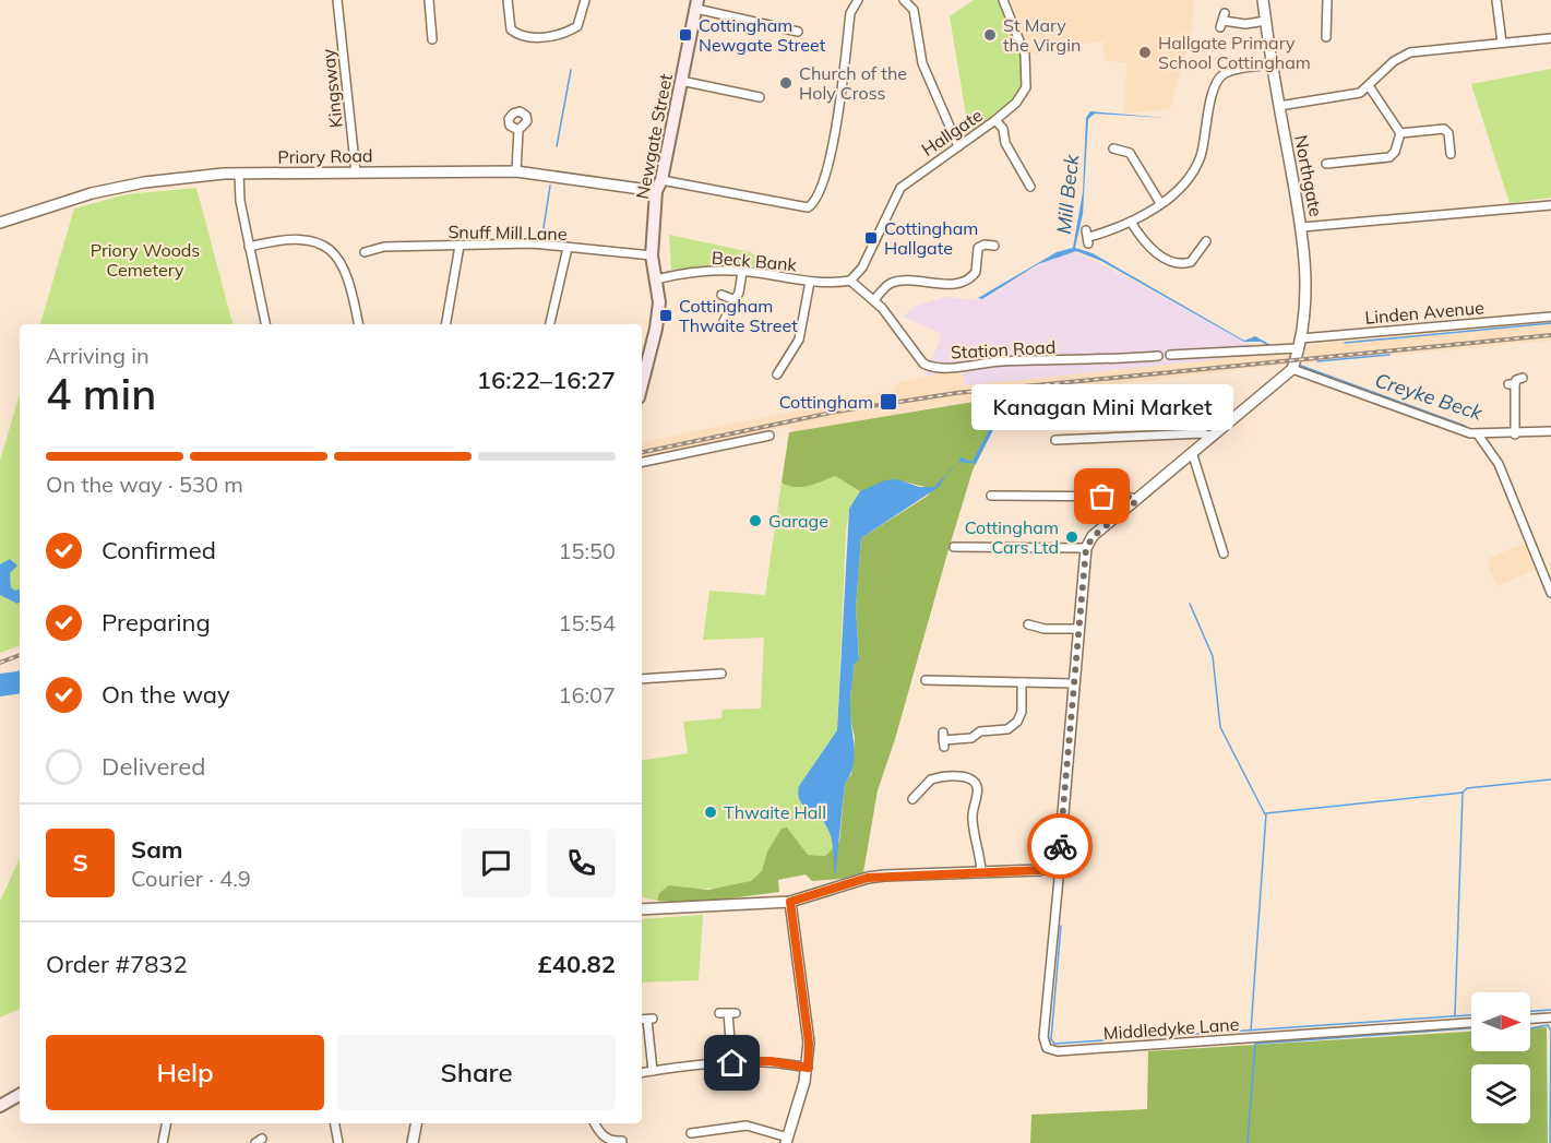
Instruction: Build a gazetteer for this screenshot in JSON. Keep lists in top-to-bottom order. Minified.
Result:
{"streets":{"main road":["Newgate Street"],"street":["Kingsway","Hallgate","Priory Road","Northgate","Snuff Mill Lane","Beck Bank","Linden Avenue","Station Road","Middledyke Lane"]},"crossings":[["Kingsway","Priory Road"],["Hallgate","Beck Bank"],["Hallgate","Station Road"],["Newgate Street","Priory Road"],["Newgate Street","Snuff Mill Lane"],["Newgate Street","Beck Bank"],["Northgate","Linden Avenue"],["Beck Bank","Station Road"]],"water":["Mill Beck","Creyke Beck"],"parks":["Priory Woods Cemetery"],"places":{"transit":["Cottingham Newgate Street","Cottingham Hallgate","Cottingham Thwaite Street","Cottingham"],"other":["St Mary the Virgin","Hallgate Primary School Cottingham","Church of the Holy Cross","Kanagan Mini Market","Garage","Cottingham Cars Ltd","Thwaite Hall"]},"north":"right","page":{"heading":["4 min","Arriving in","16:22–16:27"],"panel":["Sam","Courier · 4.9","Order #7832","£40.82"],"bubble":"Kanagan Mini Market","bar":"On the way · 530 m","list":[["Confirmed","15:50"],["Preparing","15:54"],["On the way","16:07"],"Delivered"],"round":"S","buttons":["Help","Share"]}}
